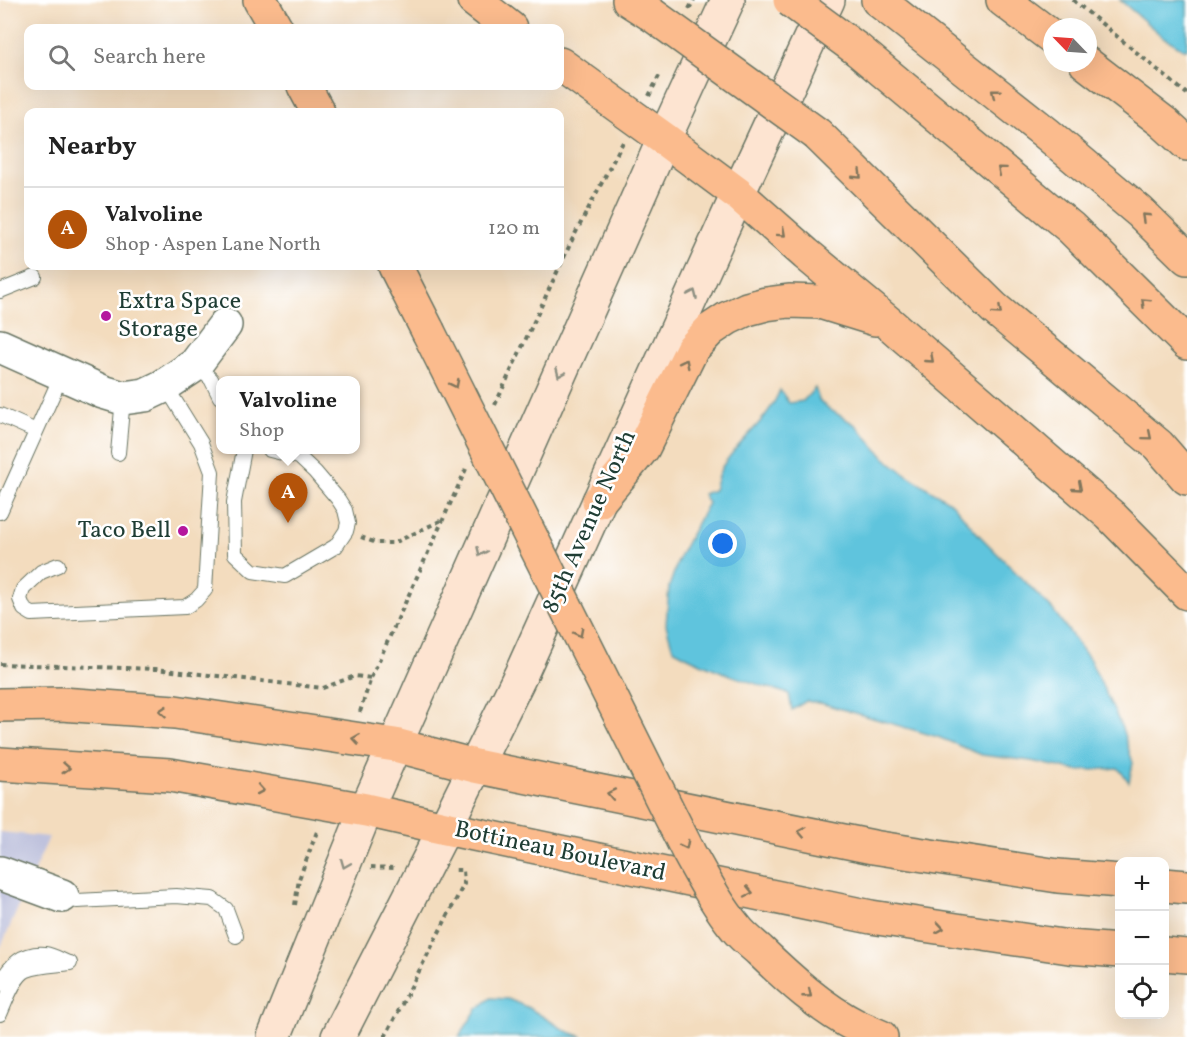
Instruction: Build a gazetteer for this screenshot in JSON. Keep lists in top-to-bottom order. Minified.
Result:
{"streets":{"highway":["Bottineau Boulevard"],"main road":["85th Avenue North"]},"crossings":[["85th Avenue North","Bottineau Boulevard"]],"places":["Extra Space Storage","Taco Bell"],"north":"top left","page":{"search":"Search here","heading":"Nearby","list":[{"mark":"A","name":"Valvoline","note":"Shop · Aspen Lane North","value":"120 m"}],"popup":["Valvoline","Shop"],"pins":"A","map_buttons":["+","−"]}}
